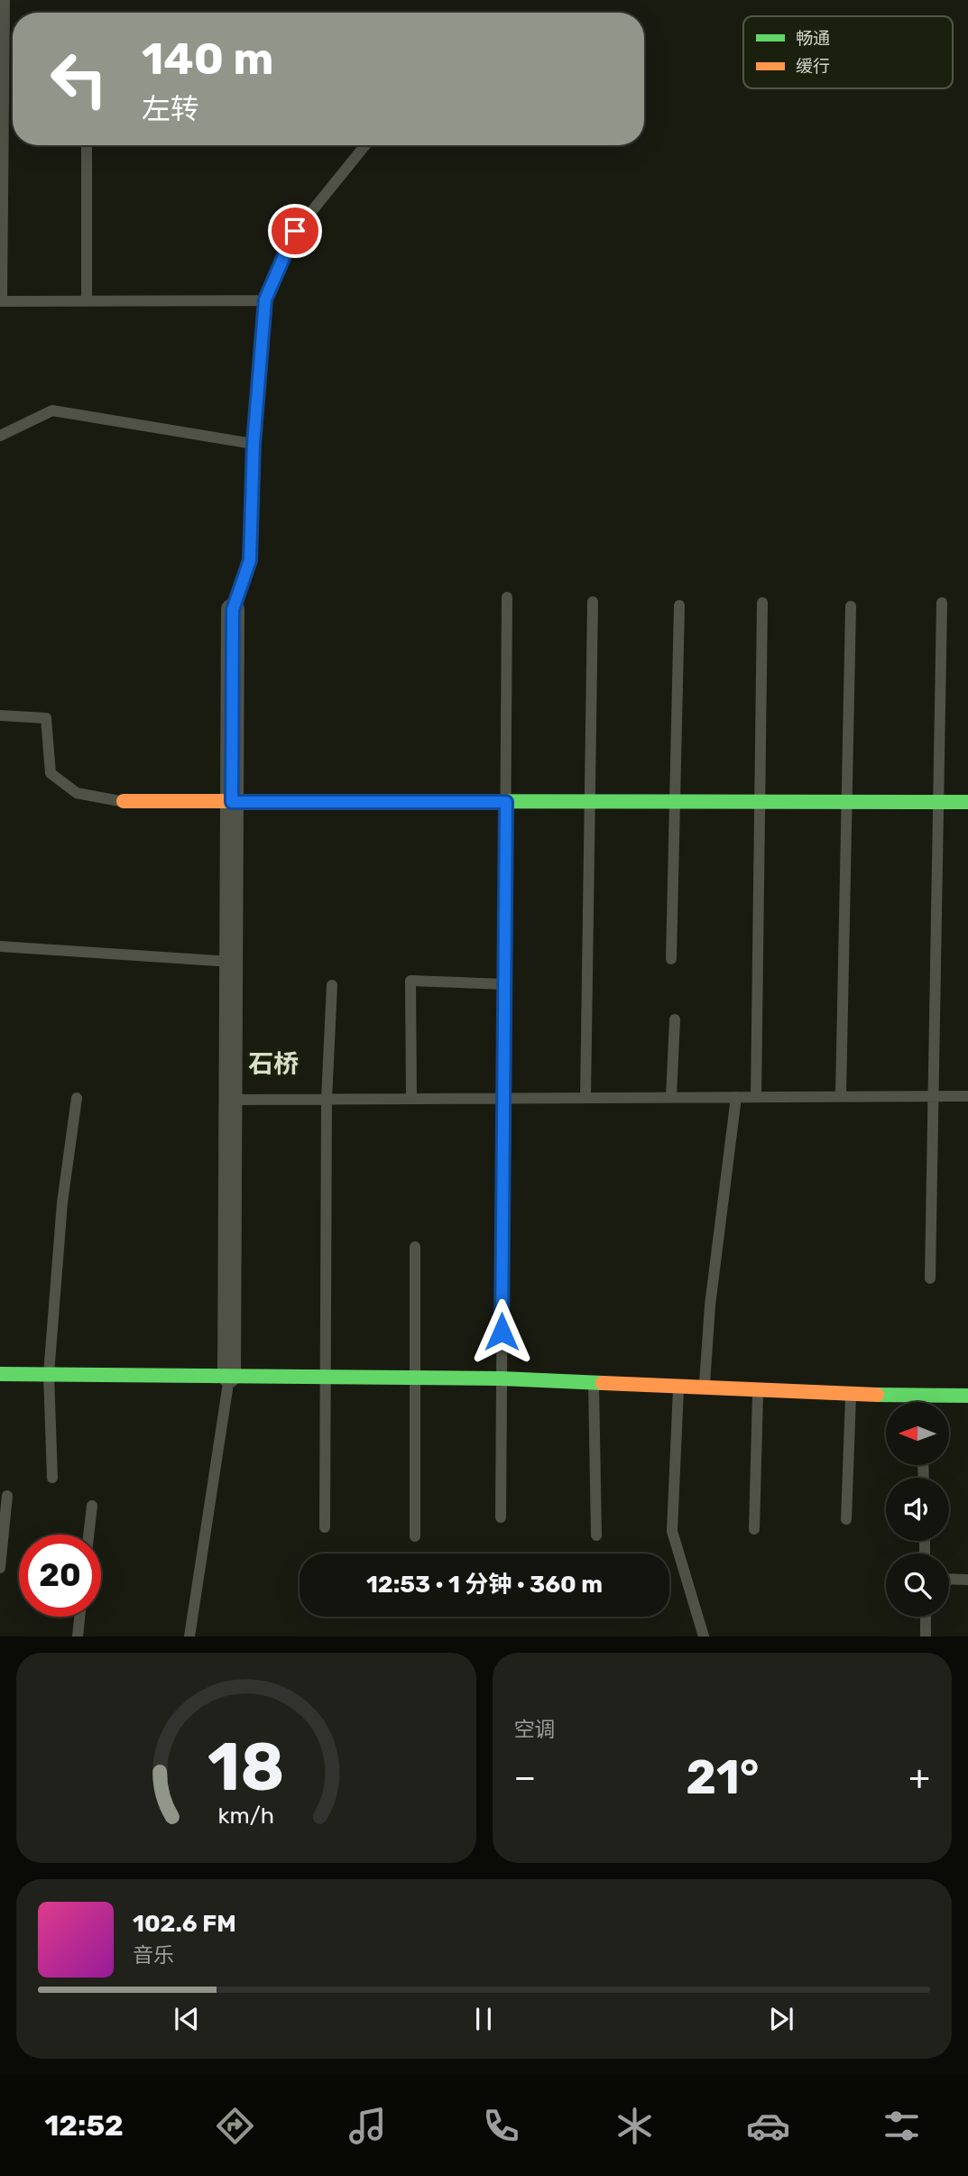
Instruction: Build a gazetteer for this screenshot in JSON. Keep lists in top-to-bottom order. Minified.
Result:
{"districts":["石桥"],"legend":["畅通","缓行"],"north":"left","page":{"turn":["140 m","左转"],"limit":"20","trip":"12:53 · 1 分钟 · 360 m","tile":"空调","heat":["−","21°","+"],"song":["102.6 FM","音乐"],"tabs":"12:52","gauge":["18","km/h"]}}
